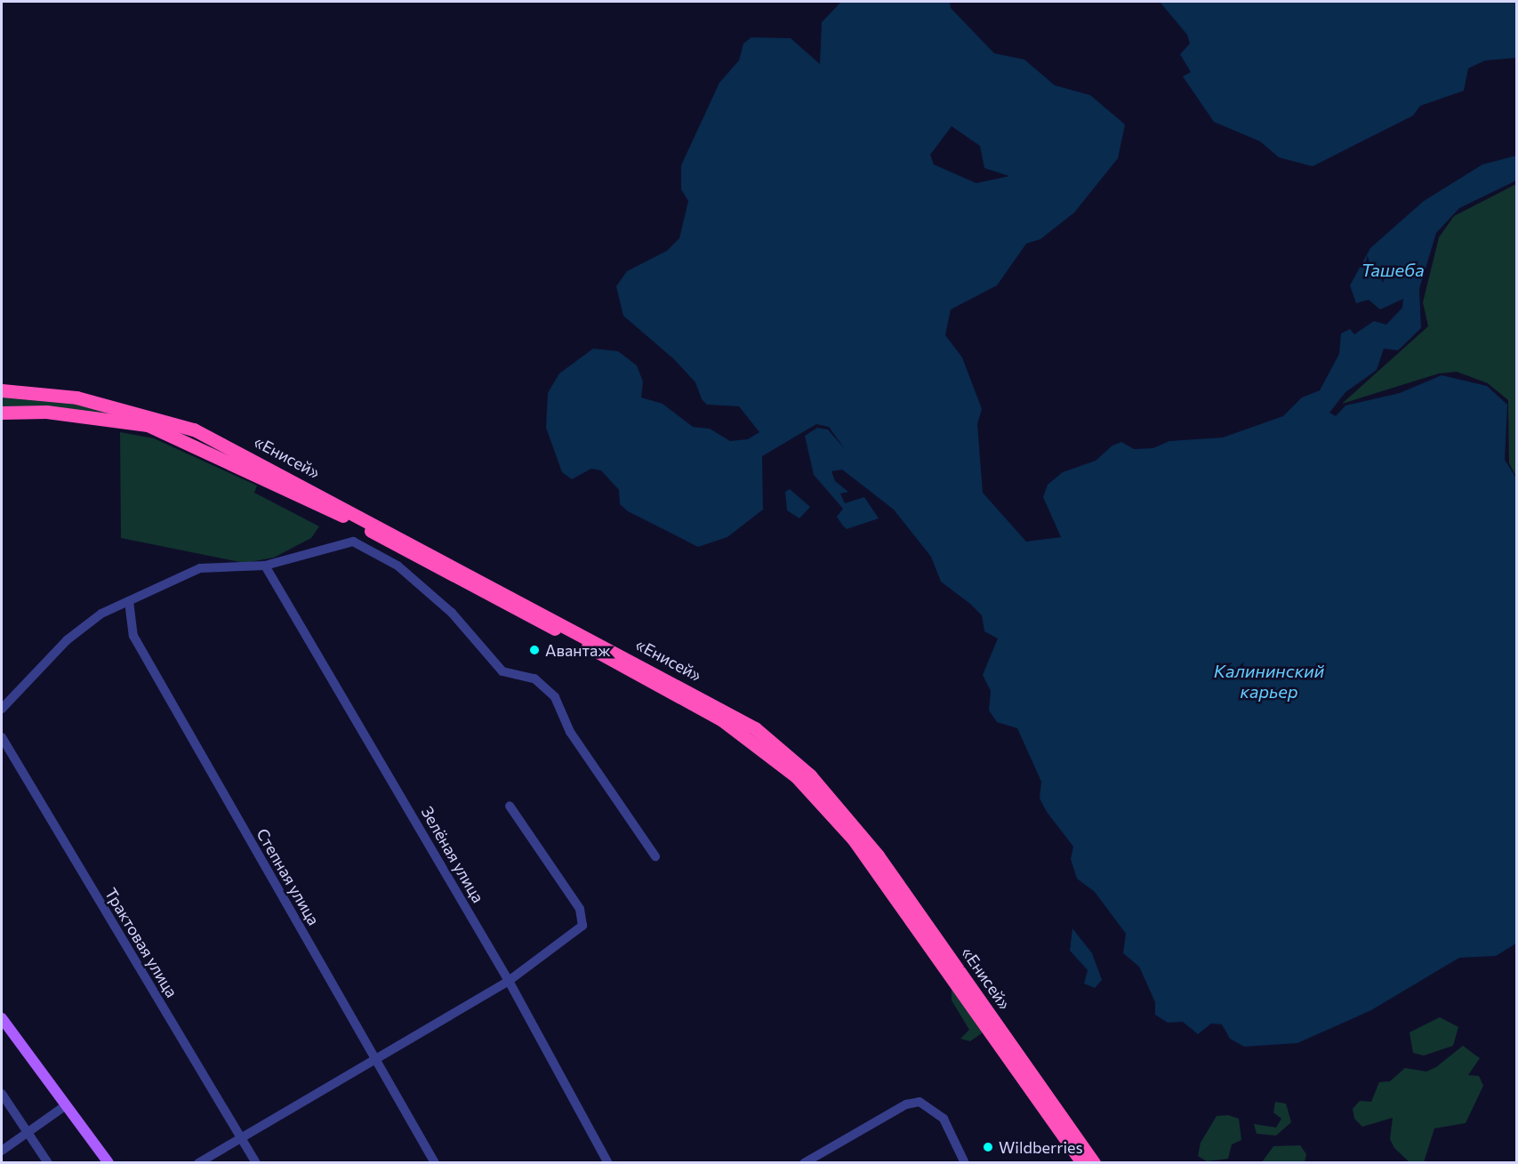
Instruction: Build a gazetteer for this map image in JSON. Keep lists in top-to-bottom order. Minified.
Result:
{"streets":{"highway":["«Енисей»"],"street":["Зелёная улица","Степная улица","Трактовая улица"]},"water":["Ташеба","Калининский карьер"],"places":["Авантаж","Wildberries"]}
